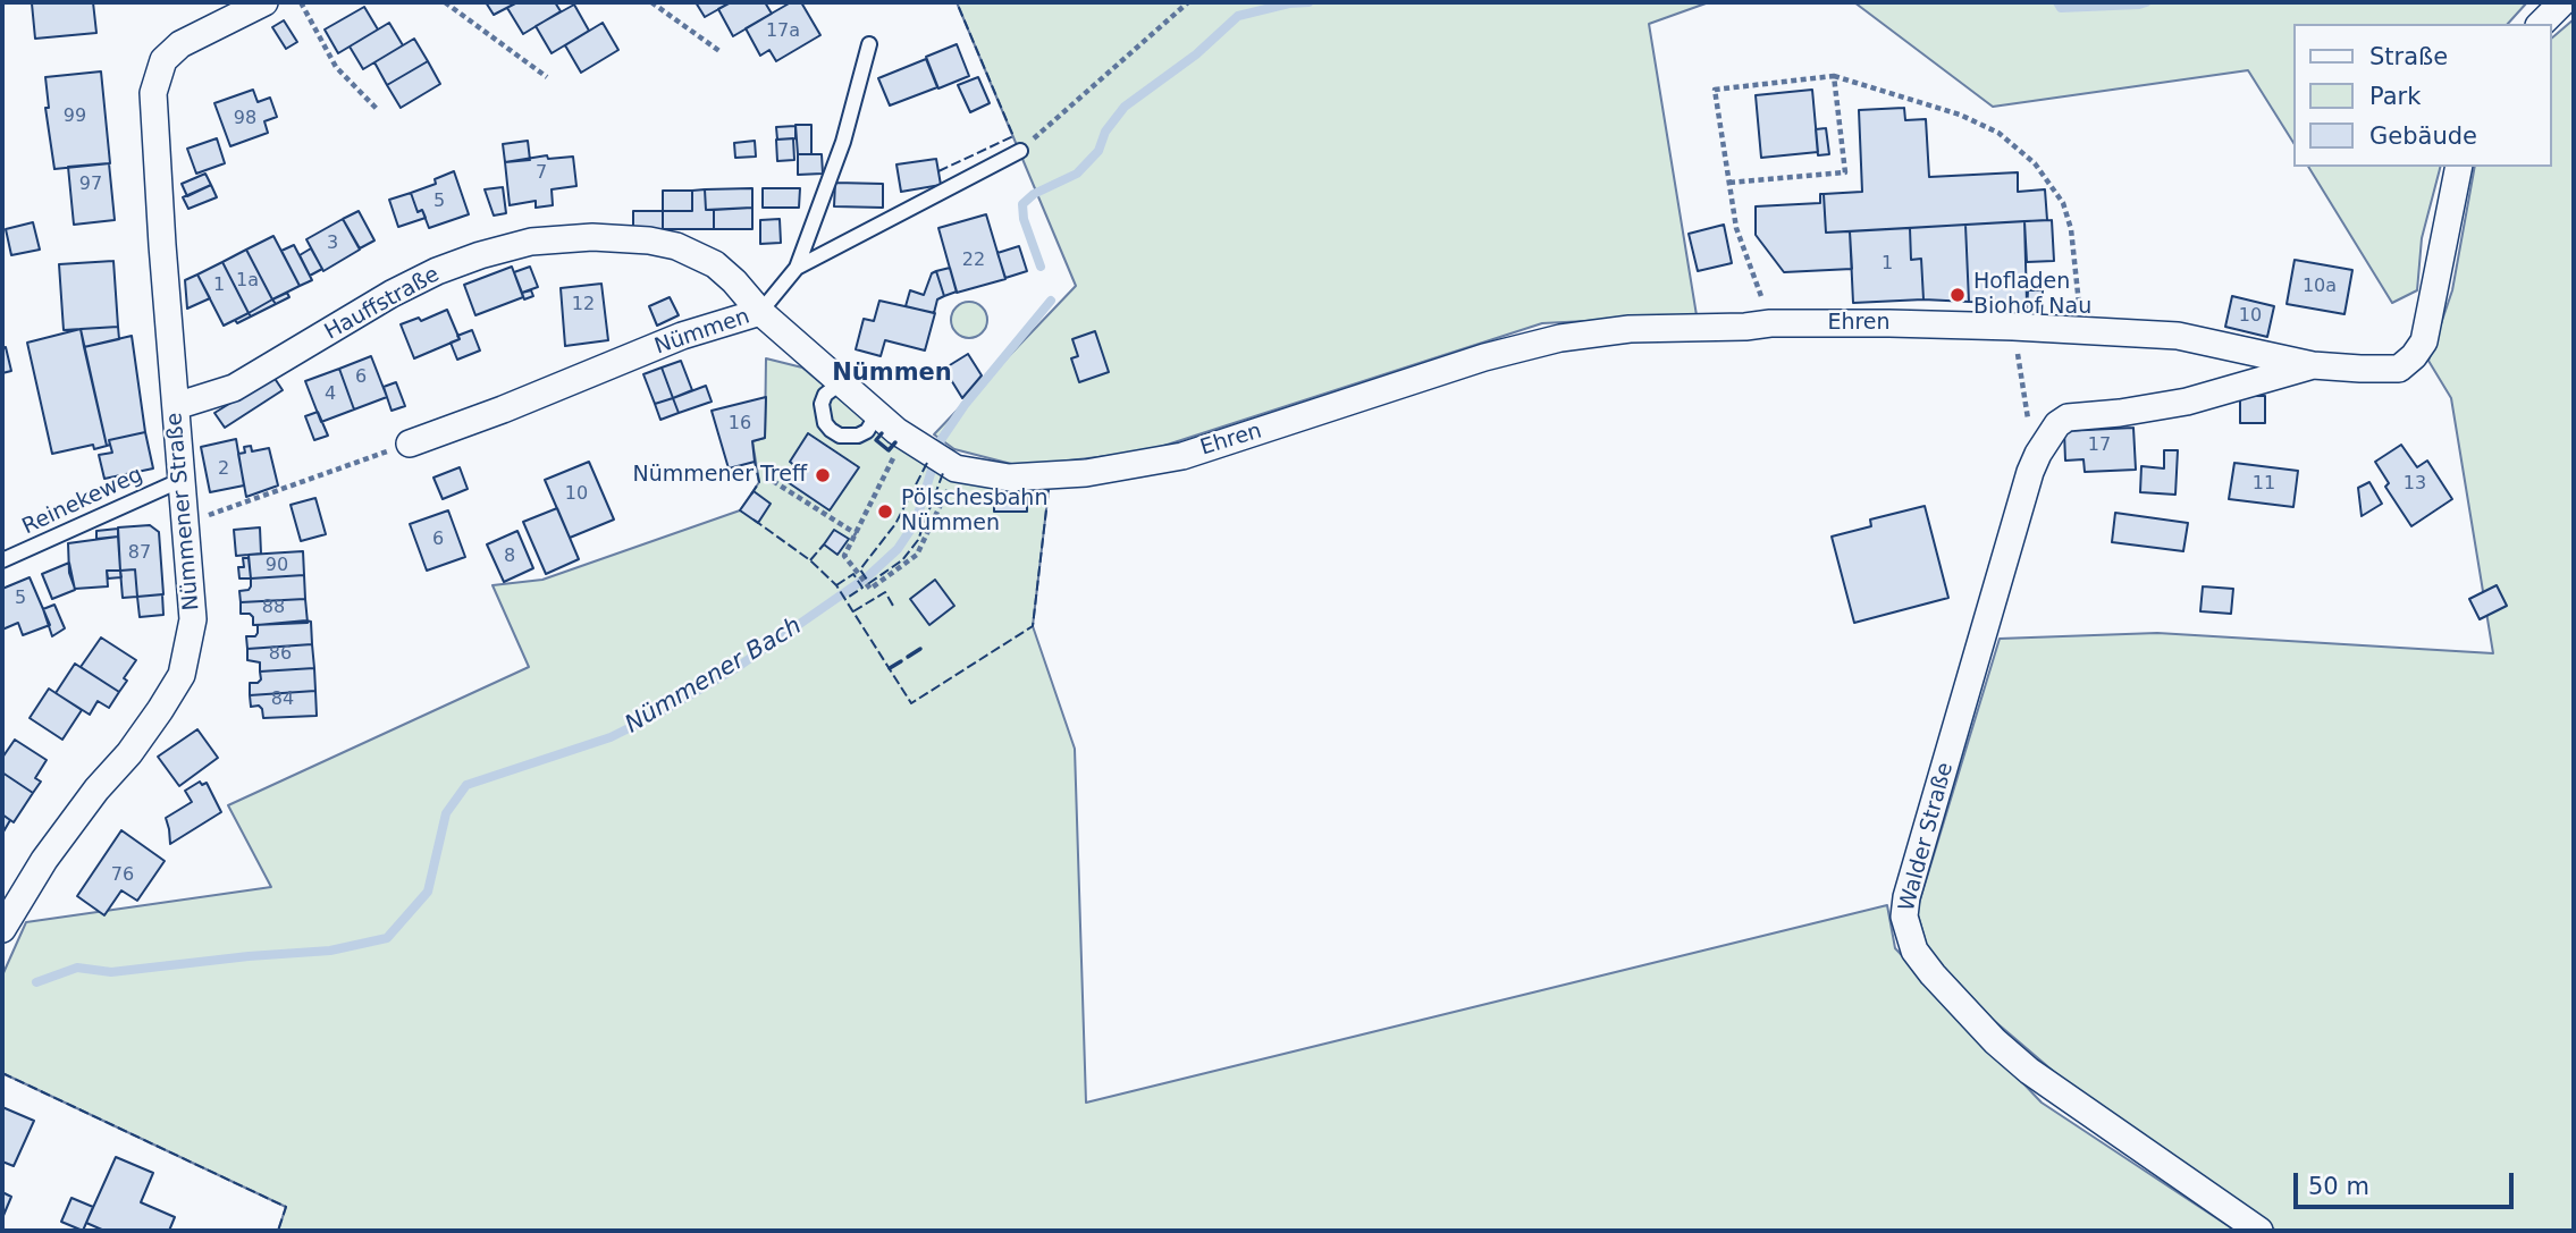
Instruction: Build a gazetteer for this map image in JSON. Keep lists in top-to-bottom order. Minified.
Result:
{"streets":{"street":["Hauffstraße","Ehren","Nümmen","Nümmener Straße","Walder Straße"],"lane":["Reinekeweg"]},"crossings":[["Hauffstraße","Nümmen"],["Hauffstraße","Nümmener Straße"],["Ehren","Nümmen"],["Reinekeweg","Nümmener Straße"]],"districts":["Nümmen"],"water":["Nümmener Bach"],"places":["Hofladen Biohof Nau","Nümmener Treff","Pölschesbahn Nümmen"],"house_numbers":["17a","99","98","7","97","5","3","22","1","1a","1","10a","12","10","6","4","16","17","2","11","13","10","6","87","8","90","5","88","86","84","76"],"legend":["Straße","Park","Gebäude"],"scale_bar":"50 m"}
